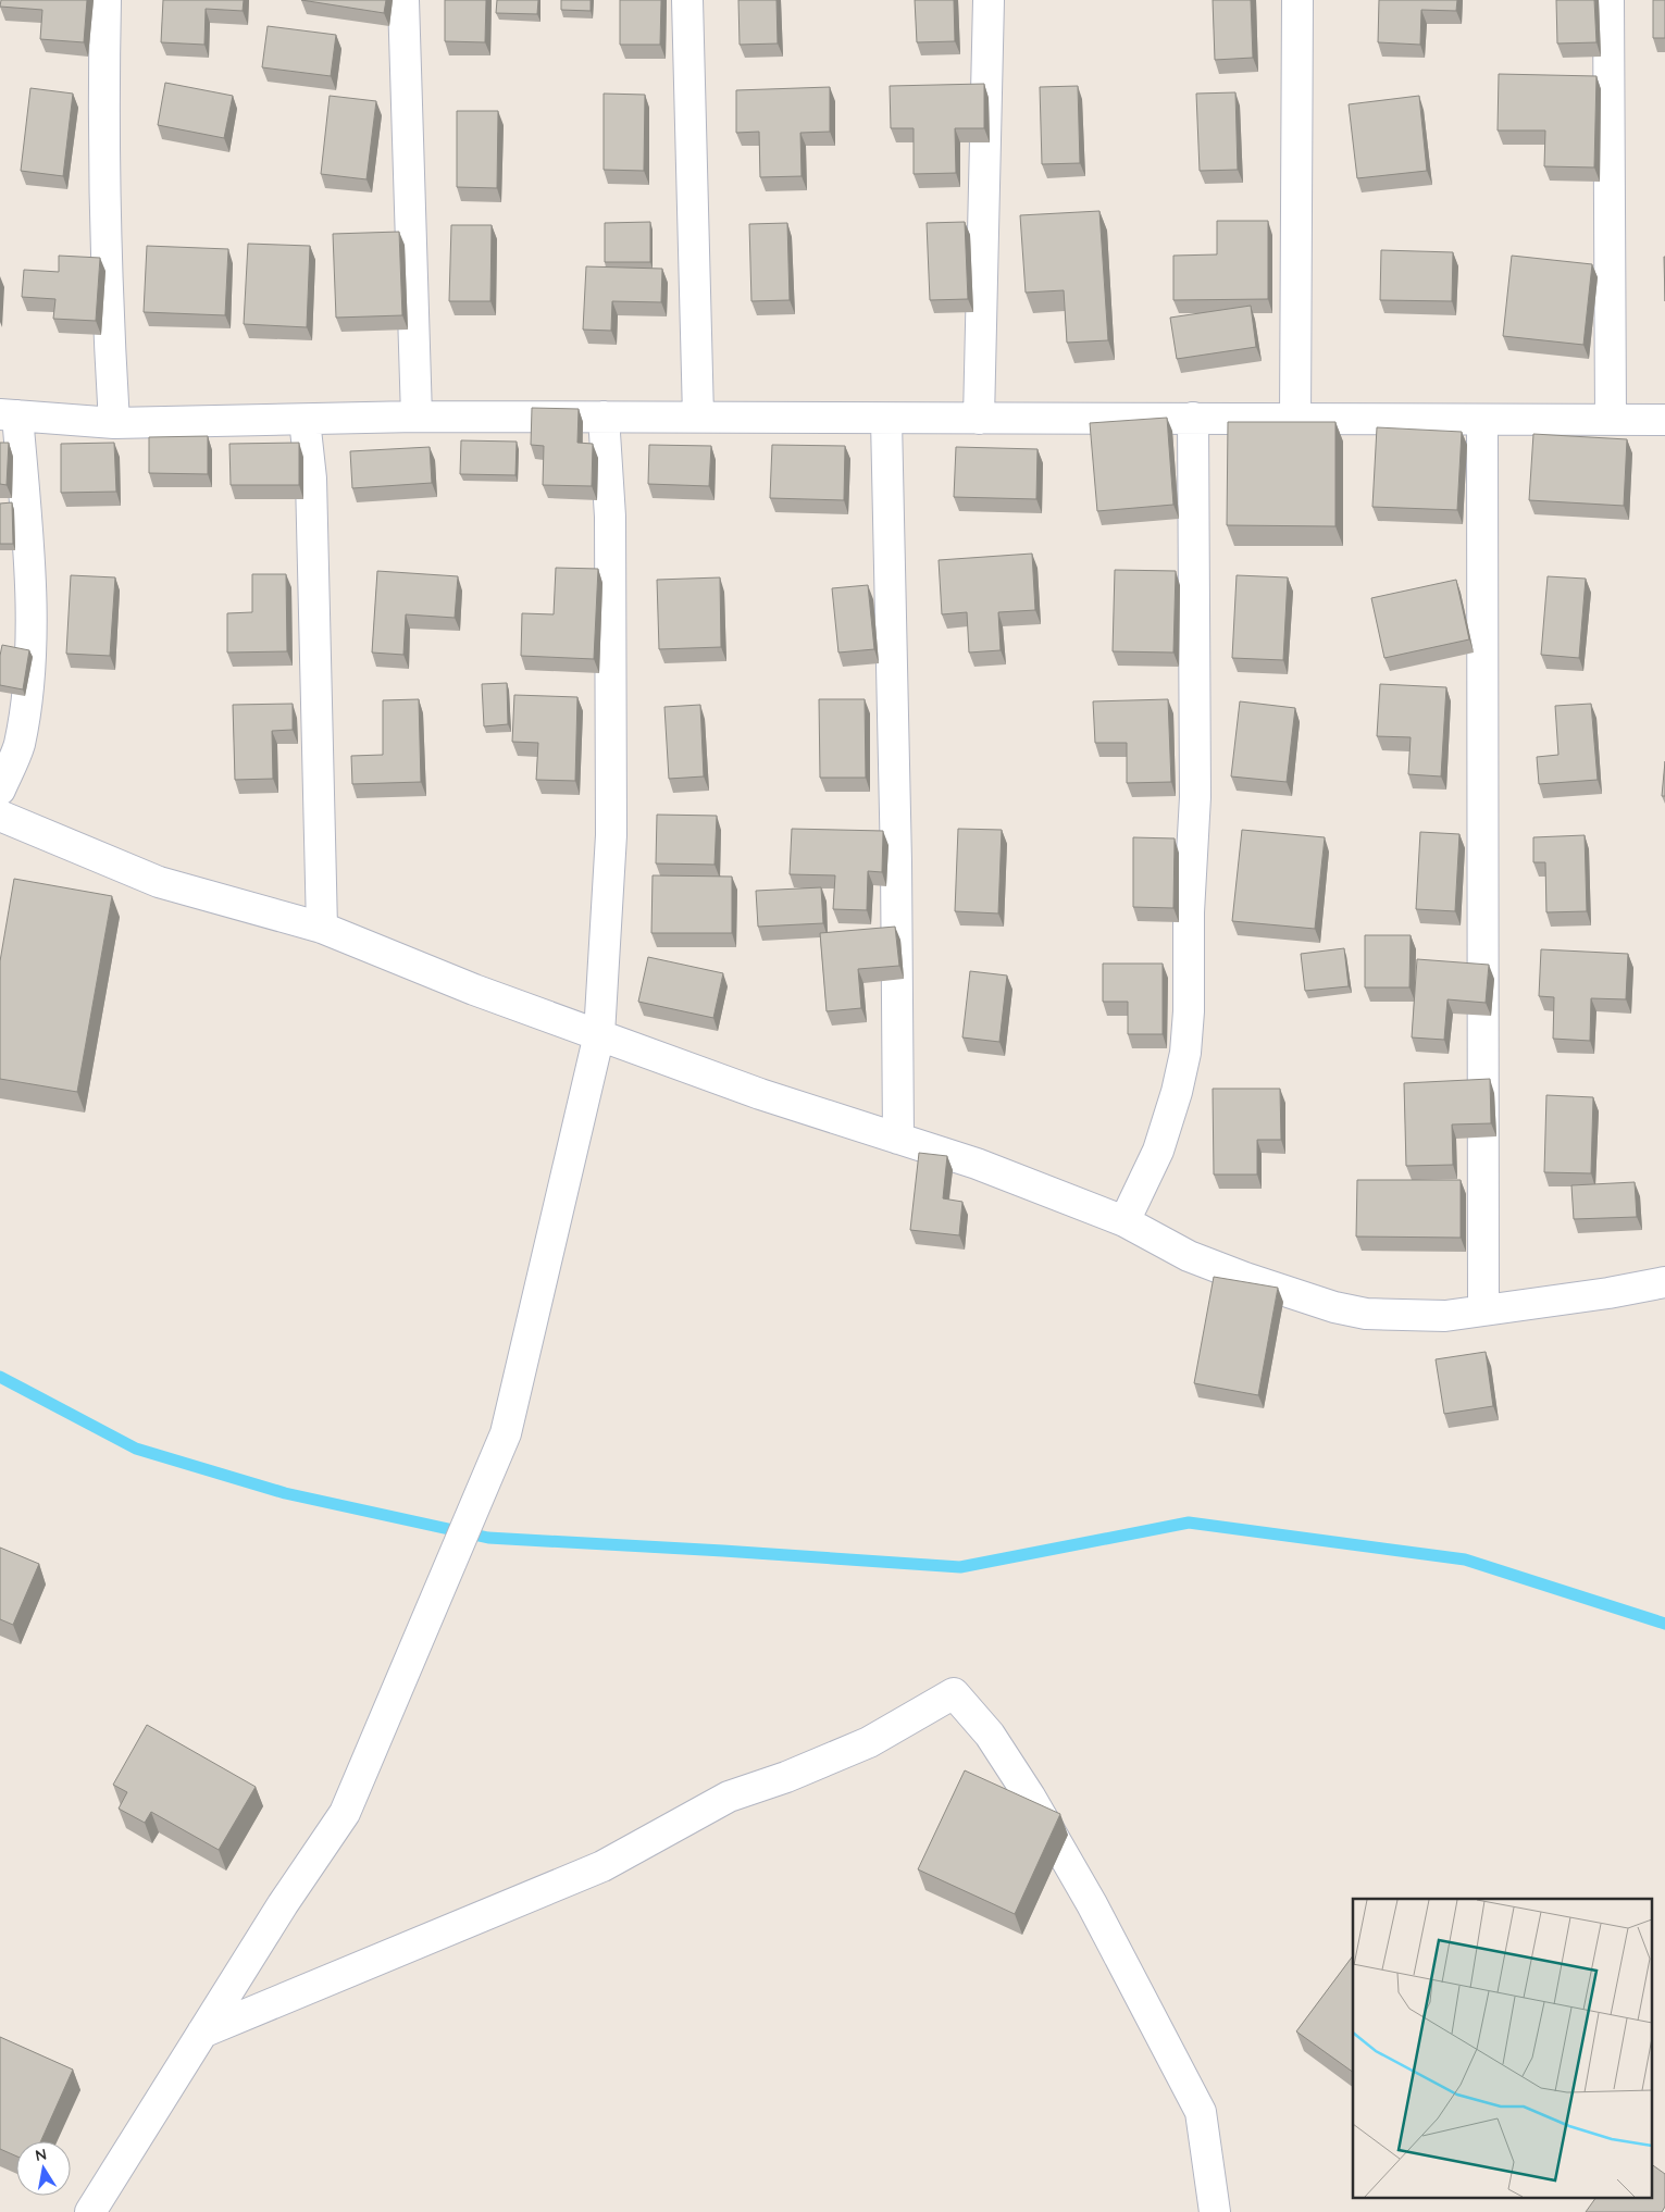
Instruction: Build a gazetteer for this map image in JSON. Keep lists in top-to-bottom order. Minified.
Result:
{"north":"top"}
